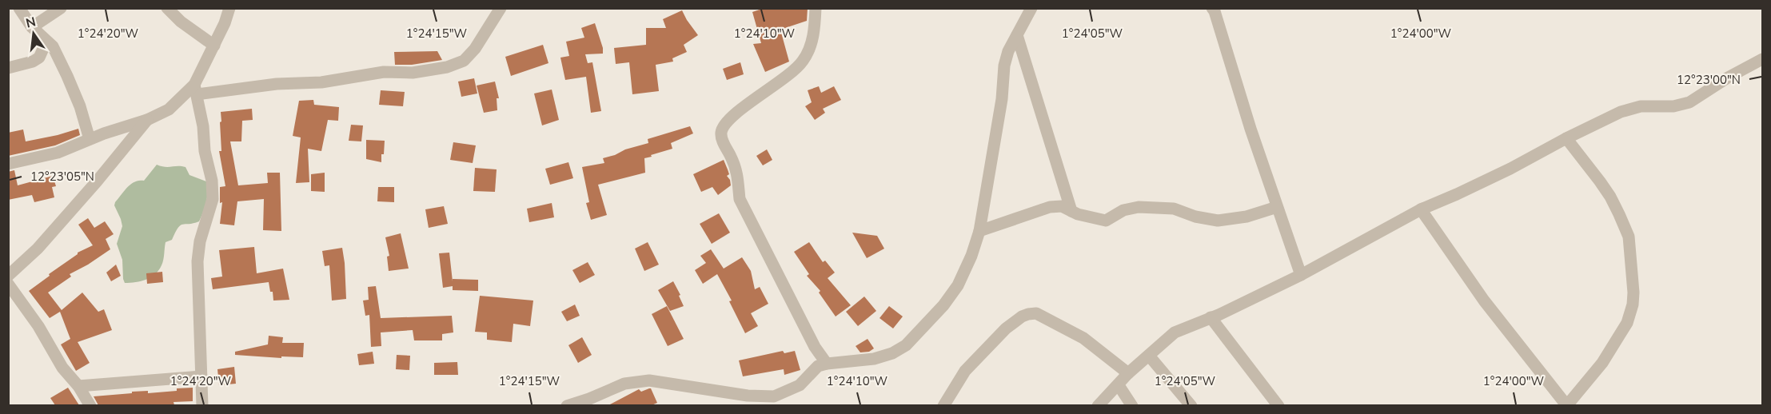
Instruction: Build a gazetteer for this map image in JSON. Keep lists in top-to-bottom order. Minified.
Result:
{"north":"top","coordinates":["1°24'20\"W","1°24'15\"W","1°24'00\"W","1°24'10\"W","1°24'05\"W","12°23'00\"N","12°23'05\"N"]}
